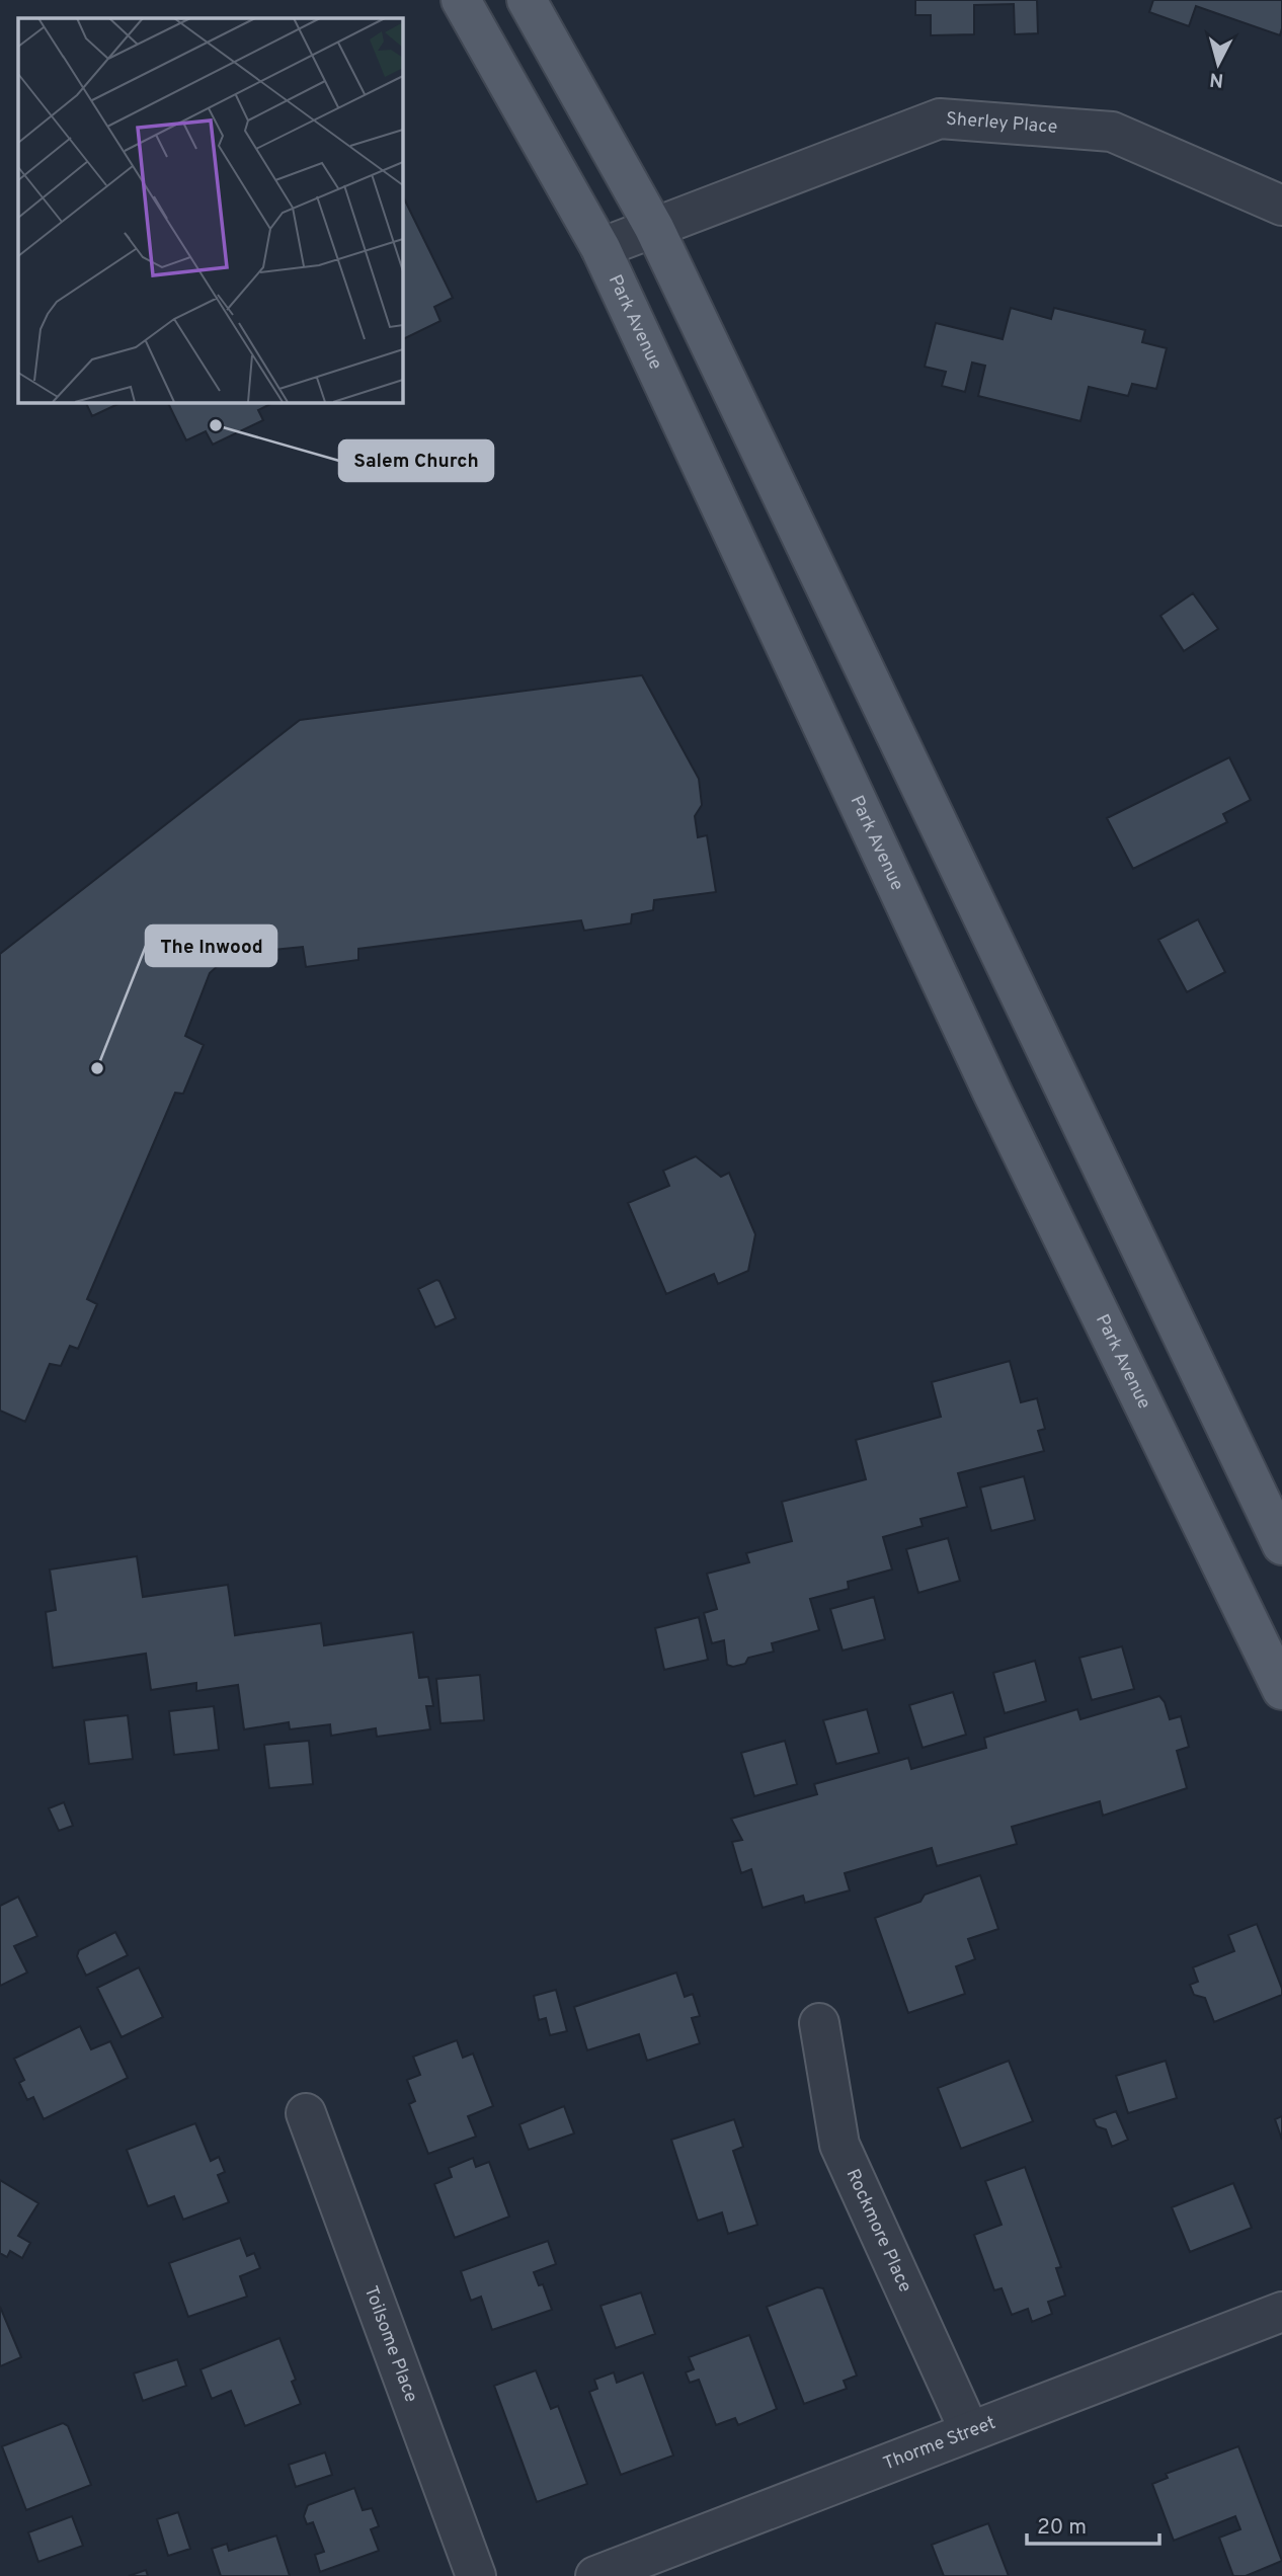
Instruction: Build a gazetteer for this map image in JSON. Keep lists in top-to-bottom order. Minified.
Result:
{"streets":{"main road":["Park Avenue"],"street":["Sherley Place","Rockmore Place","Toilsome Place","Thorme Street"]},"crossings":[["Sherley Place","Park Avenue"],["Rockmore Place","Thorme Street"]],"places":["Salem Church","The Inwood"],"scale_bar":"20 m","north":"bottom"}
